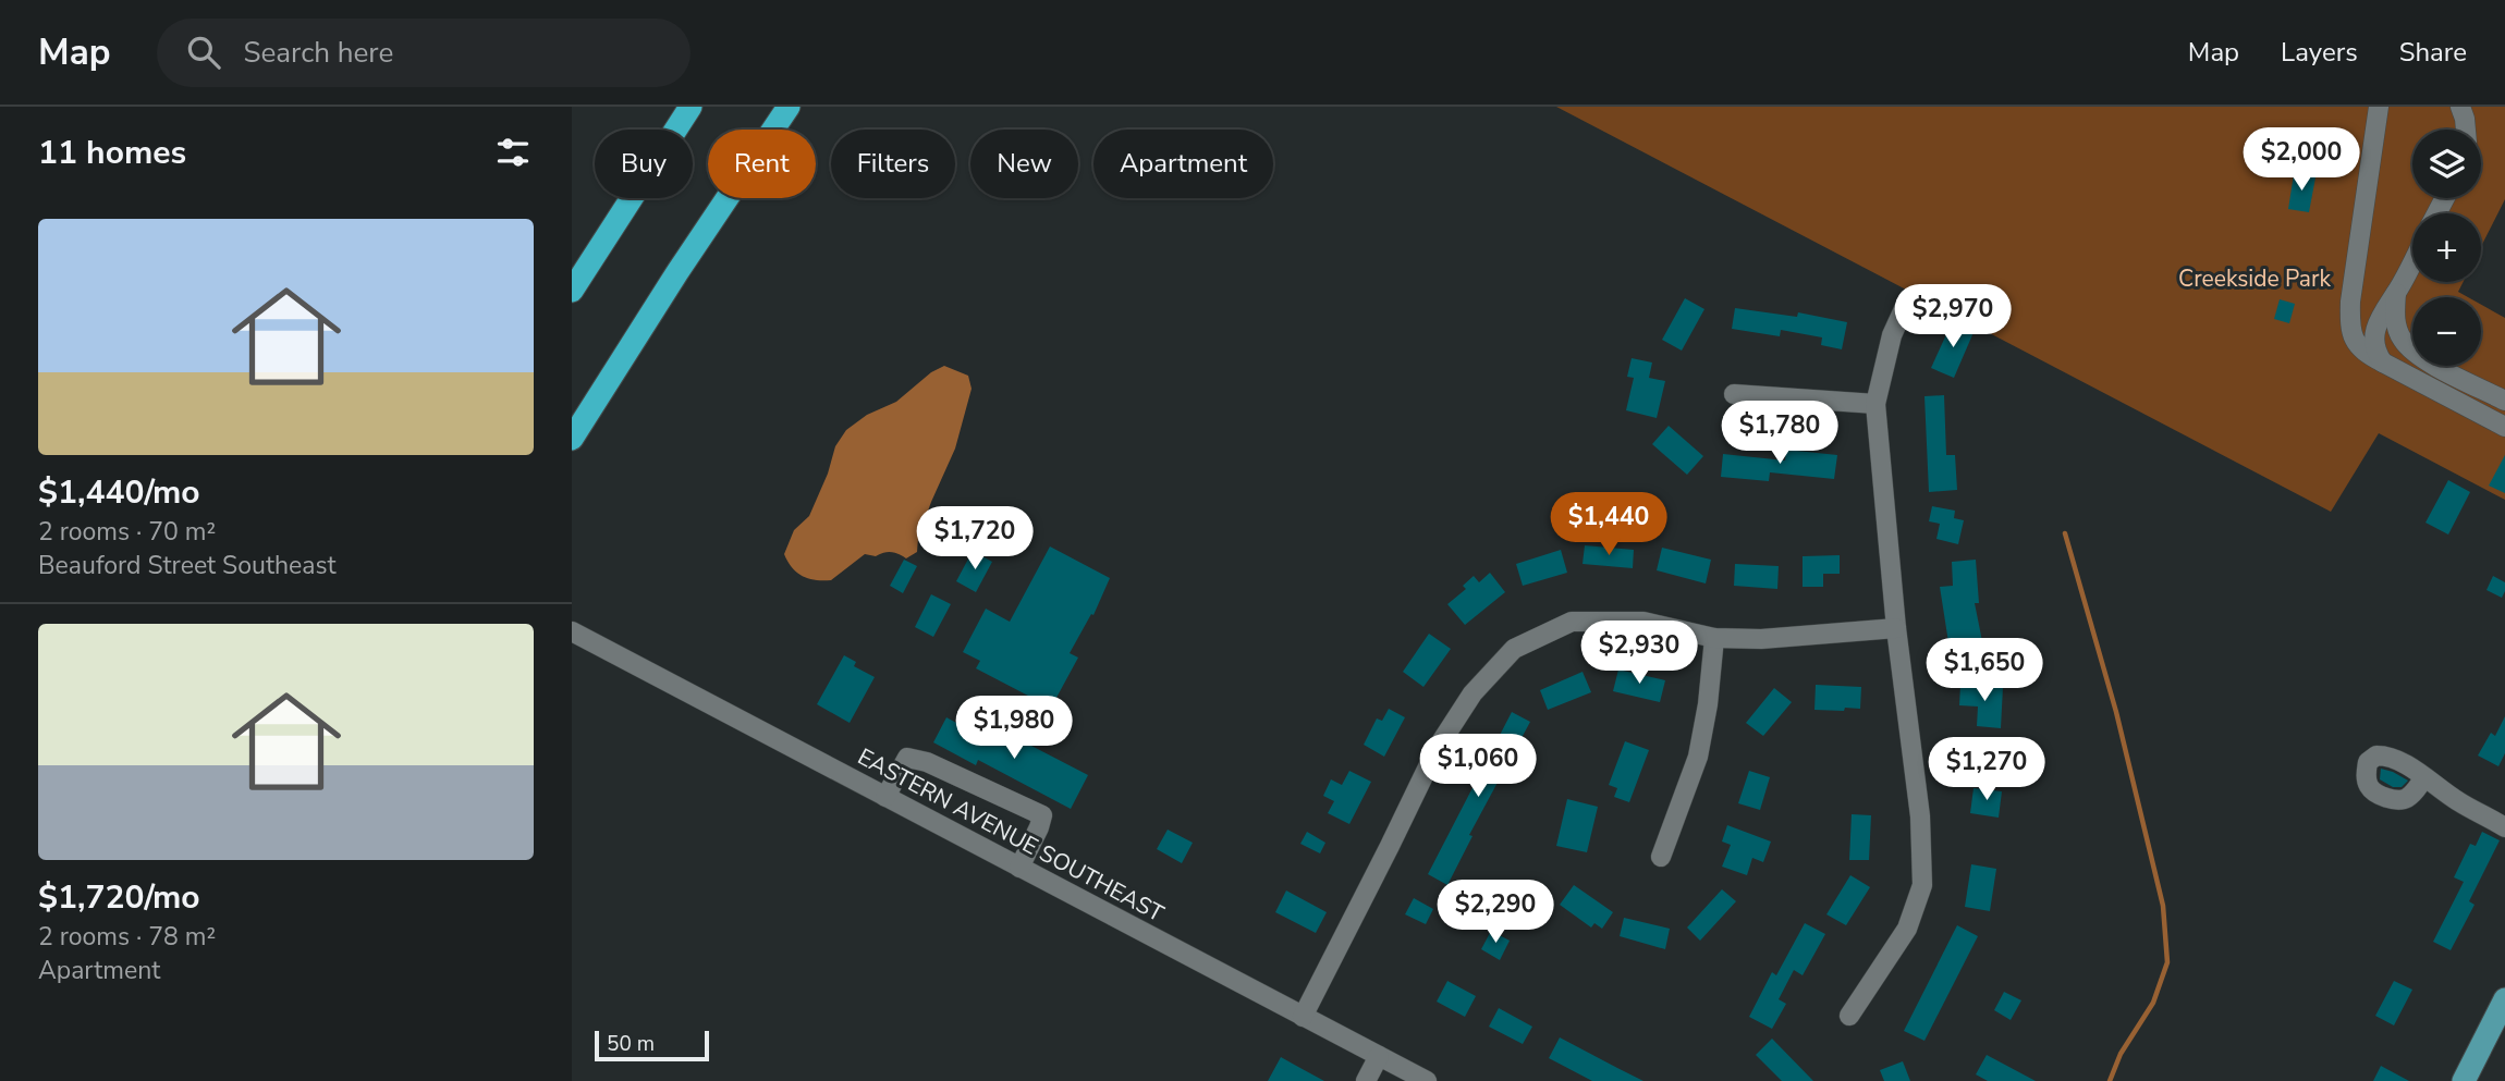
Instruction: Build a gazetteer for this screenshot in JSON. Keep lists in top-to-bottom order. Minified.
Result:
{"streets":{"street":["EASTERN AVENUE SOUTHEAST"]},"parks":["Creekside Park"],"scale_bar":"50 m","page":{"header":"Map","search":"Search here","nav":["Map","Layers","Share"],"heading":"11 homes","price":["$2,000","$2,970","$1,780","$1,440","$1,720","$2,930","$1,650","$1,980","$1,060","$1,270","$2,290"],"map_buttons":["+","−"],"chip":["Buy","Rent","Filters","New","Apartment"],"list":[{"name":"$1,440/mo","note":"2 rooms · 70 m² · Beauford Street Southeast"},{"name":"$1,720/mo","note":"2 rooms · 78 m² · Apartment"}],"scale":"50 m"}}
